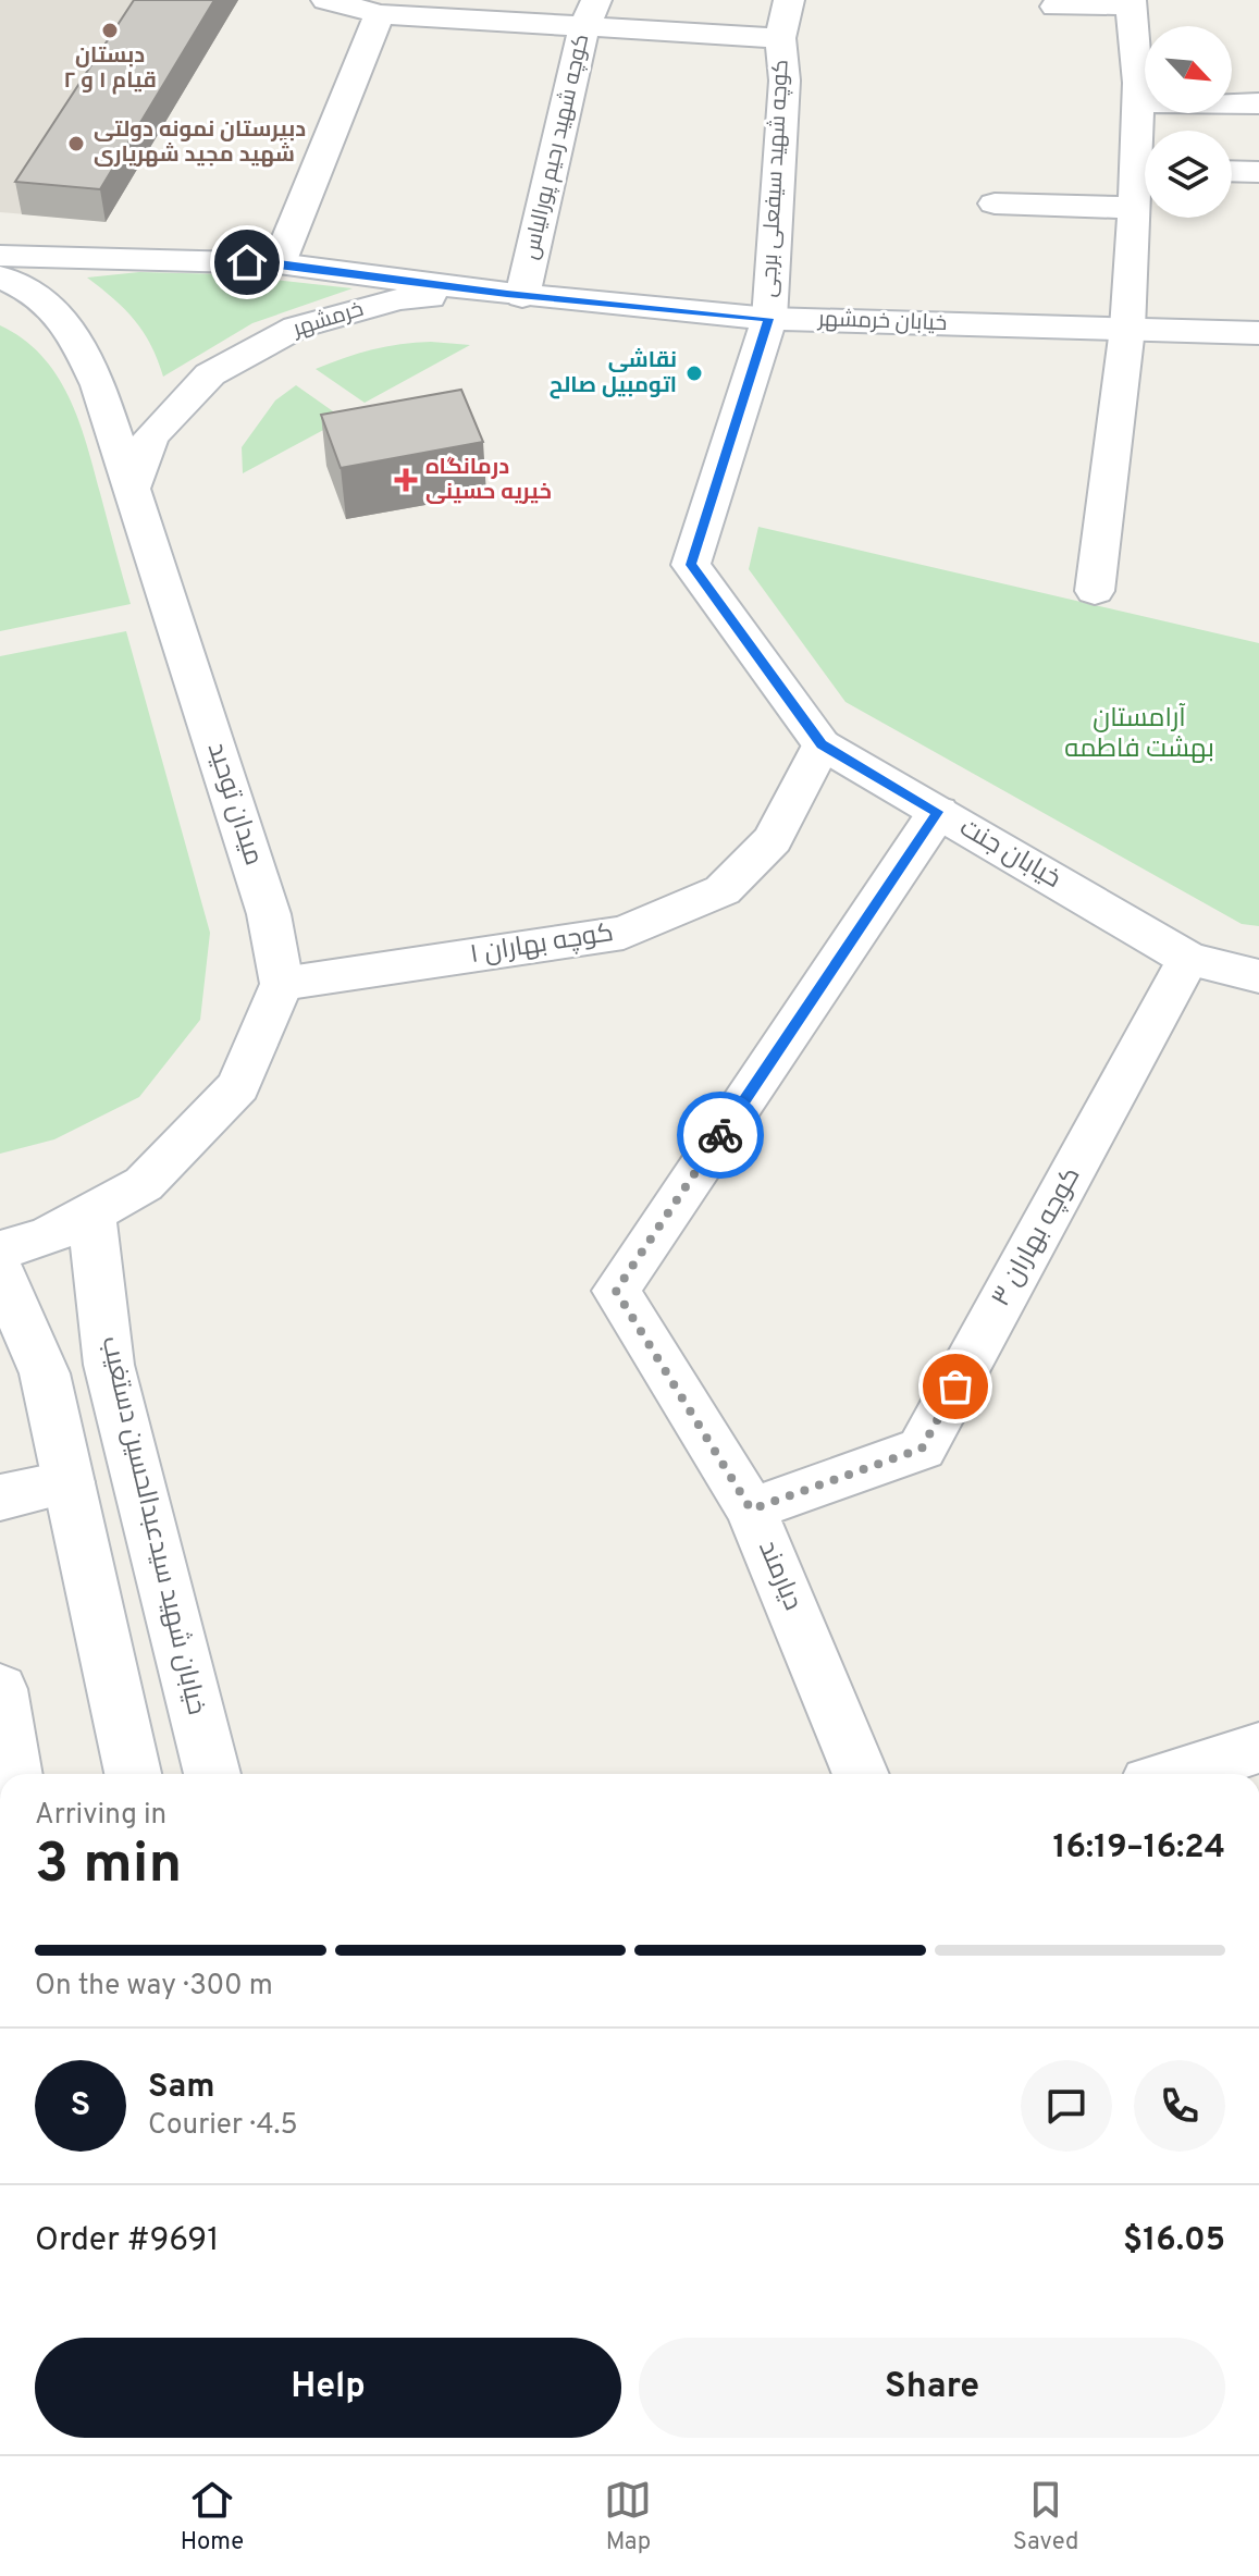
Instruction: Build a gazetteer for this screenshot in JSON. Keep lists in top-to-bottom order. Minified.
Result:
{"streets":{"street":["کوچه شهید رحیم پورالیاس","کوچه شهید سیفعلی برجی","خرمشهر","خیابان خرمشهر","میدان توحید","خیابان جنت","کوچه بهاران ۱","کوچه بهاران ۳","خیابان شهید سیدعبدالحسین دستغیب","دیارمند"]},"crossings":[["کوچه شهید رحیم پورالیاس","خرمشهر"],["کوچه شهید رحیم پورالیاس","خیابان خرمشهر"],["کوچه شهید سیفعلی برجی","خیابان خرمشهر"],["کوچه شهید سیفعلی برجی","خیابان جنت"],["خرمشهر","خیابان خرمشهر"],["خرمشهر","میدان توحید"],["خیابان خرمشهر","خیابان جنت"],["میدان توحید","کوچه بهاران ۱"],["خیابان جنت","کوچه بهاران ۱"],["خیابان جنت","کوچه بهاران ۳"],["خیابان جنت","دیارمند"],["کوچه بهاران ۳","دیارمند"]],"parks":["آرامستان بهشت فاطمه"],"places":{"other":["دبستان قیام ۱ و ۲","دبیرستان نمونه دولتی شهید مجید شهریاری","نقاشی اتومبیل صالح"],"health":["درمانگاه خیریه حسینی"]},"north":"bottom right","page":{"heading":["3 min","Arriving in","16:19–16:24"],"panel":["Sam","Courier · 4.5","Order #9691","$16.05"],"bar":"On the way · 300 m","round":"S","buttons":["Help","Share"],"tabs":["Home","Map","Saved"]}}
